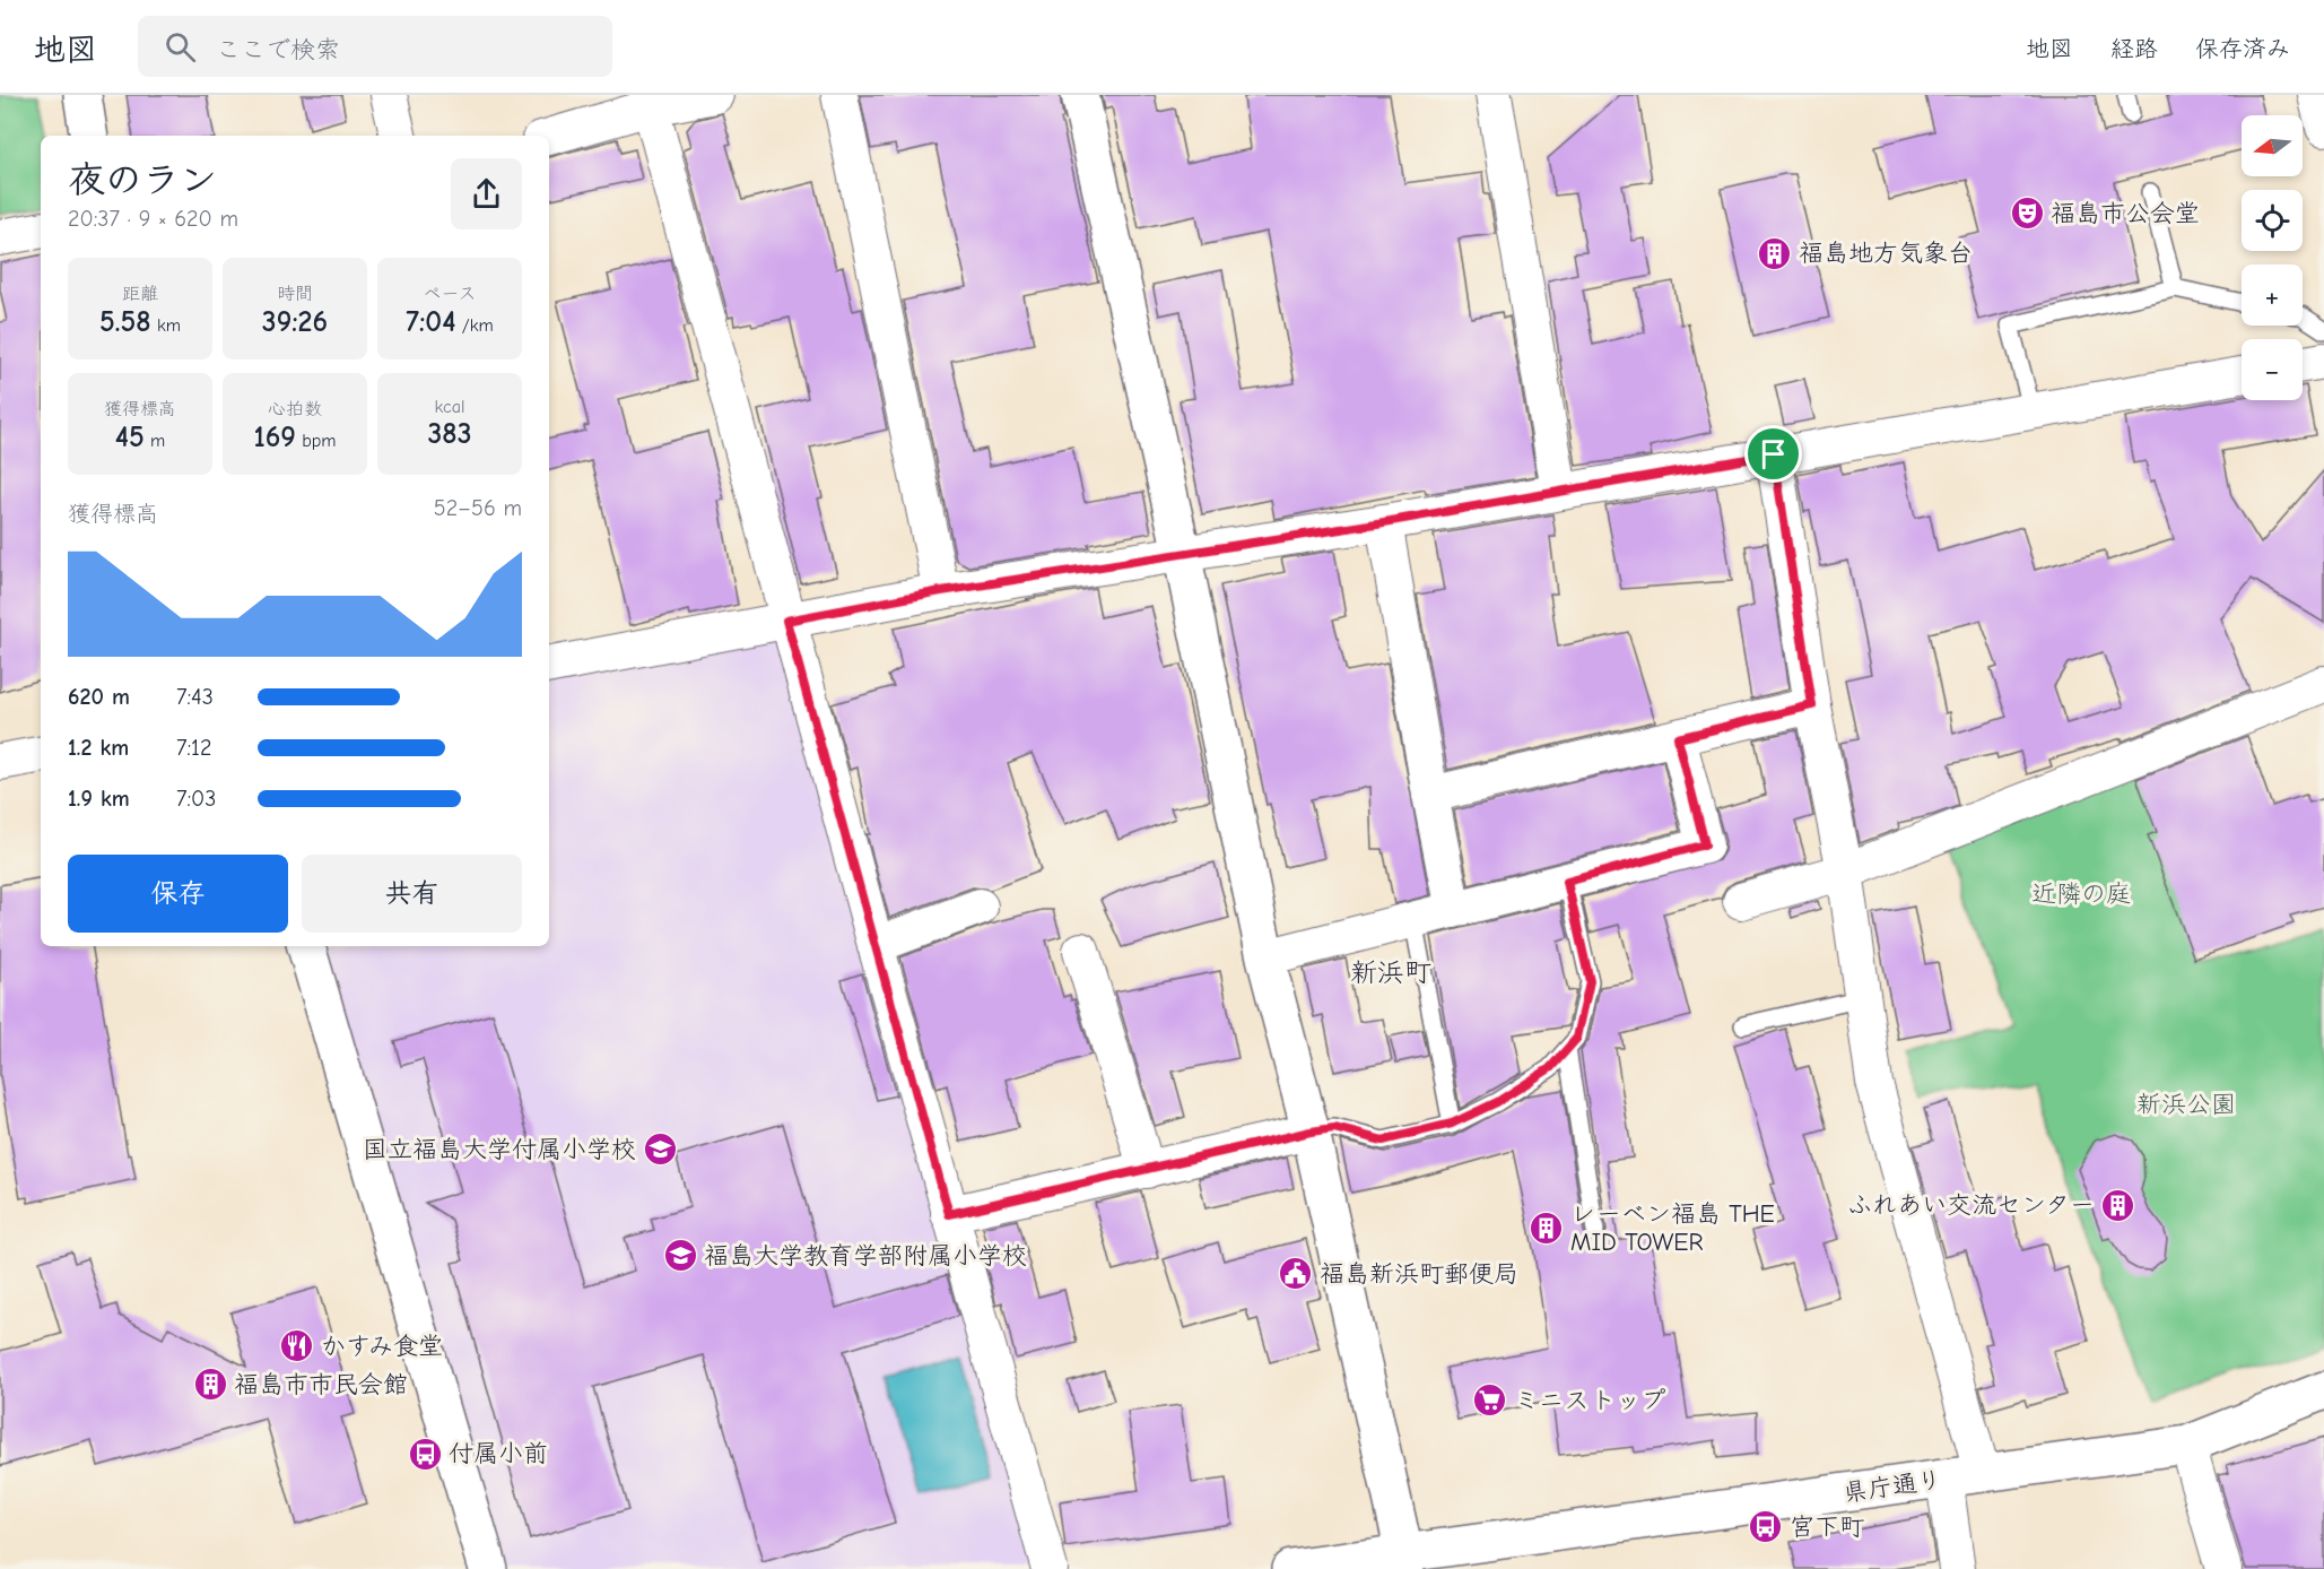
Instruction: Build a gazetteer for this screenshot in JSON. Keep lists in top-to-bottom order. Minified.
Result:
{"streets":{"street":["県庁通り"]},"districts":["新浜町"],"parks":["近隣の庭","新浜公園"],"places":{"theatre":["福島市公会堂"],"building":["福島地方気象台","ふれあい交流センター","レーベン福島 THE MID TOWER","福島市市民会館"],"school or university":["国立福島大学付属小学校","福島大学教育学部附属小学校"],"public building":["福島新浜町郵便局"],"restaurant":["かすみ食堂"],"supermarket":["ミニストップ"],"bus stop":["付属小前","宮下町"]},"north":"left","page":{"header":"地図","search":"ここで検索","nav":["地図","経路","保存済み"],"map_buttons":["+","−"],"heading":["夜のラン","20:37 · 9 × 620 m"],"stats":[["距離","5.58 km"],["時間","39:26"],["ペース","7:04 /km"],["獲得標高","45 m"],["心拍数","169 bpm"],["kcal","383"]],"chart":["獲得標高","52–56 m"],"list":[{"name":"620 m","note":"7:43"},{"name":"1.2 km","note":"7:12"},{"name":"1.9 km","note":"7:03"}],"buttons":["保存","共有"]}}
